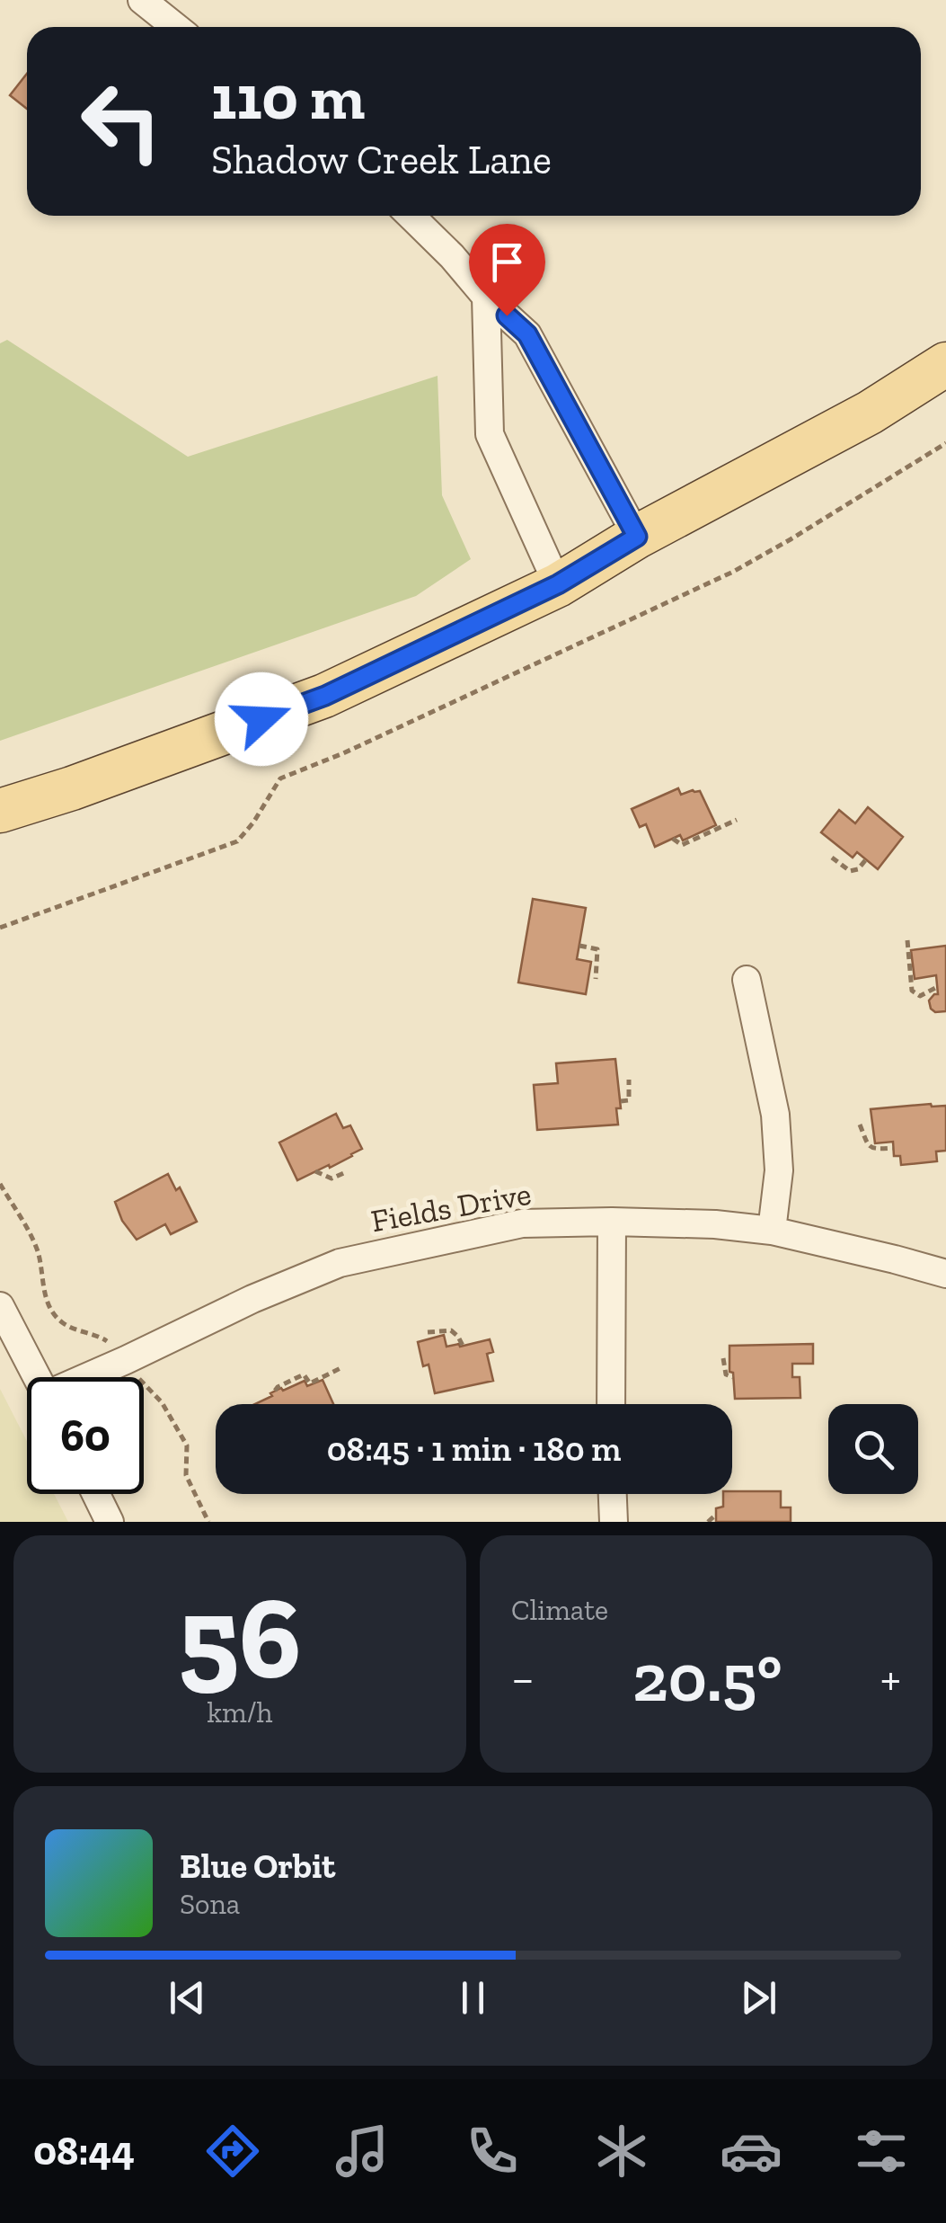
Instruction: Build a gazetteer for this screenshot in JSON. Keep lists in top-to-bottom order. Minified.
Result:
{"streets":{"street":["Fields Drive"]},"page":{"turn":["110 m","Shadow Creek Lane"],"limit":"60","trip":"08:45 · 1 min · 180 m","tile":[["56","km/h"],"Climate"],"heat":["−","20.5°","+"],"song":["Blue Orbit","Sona"],"tabs":"08:44"}}
